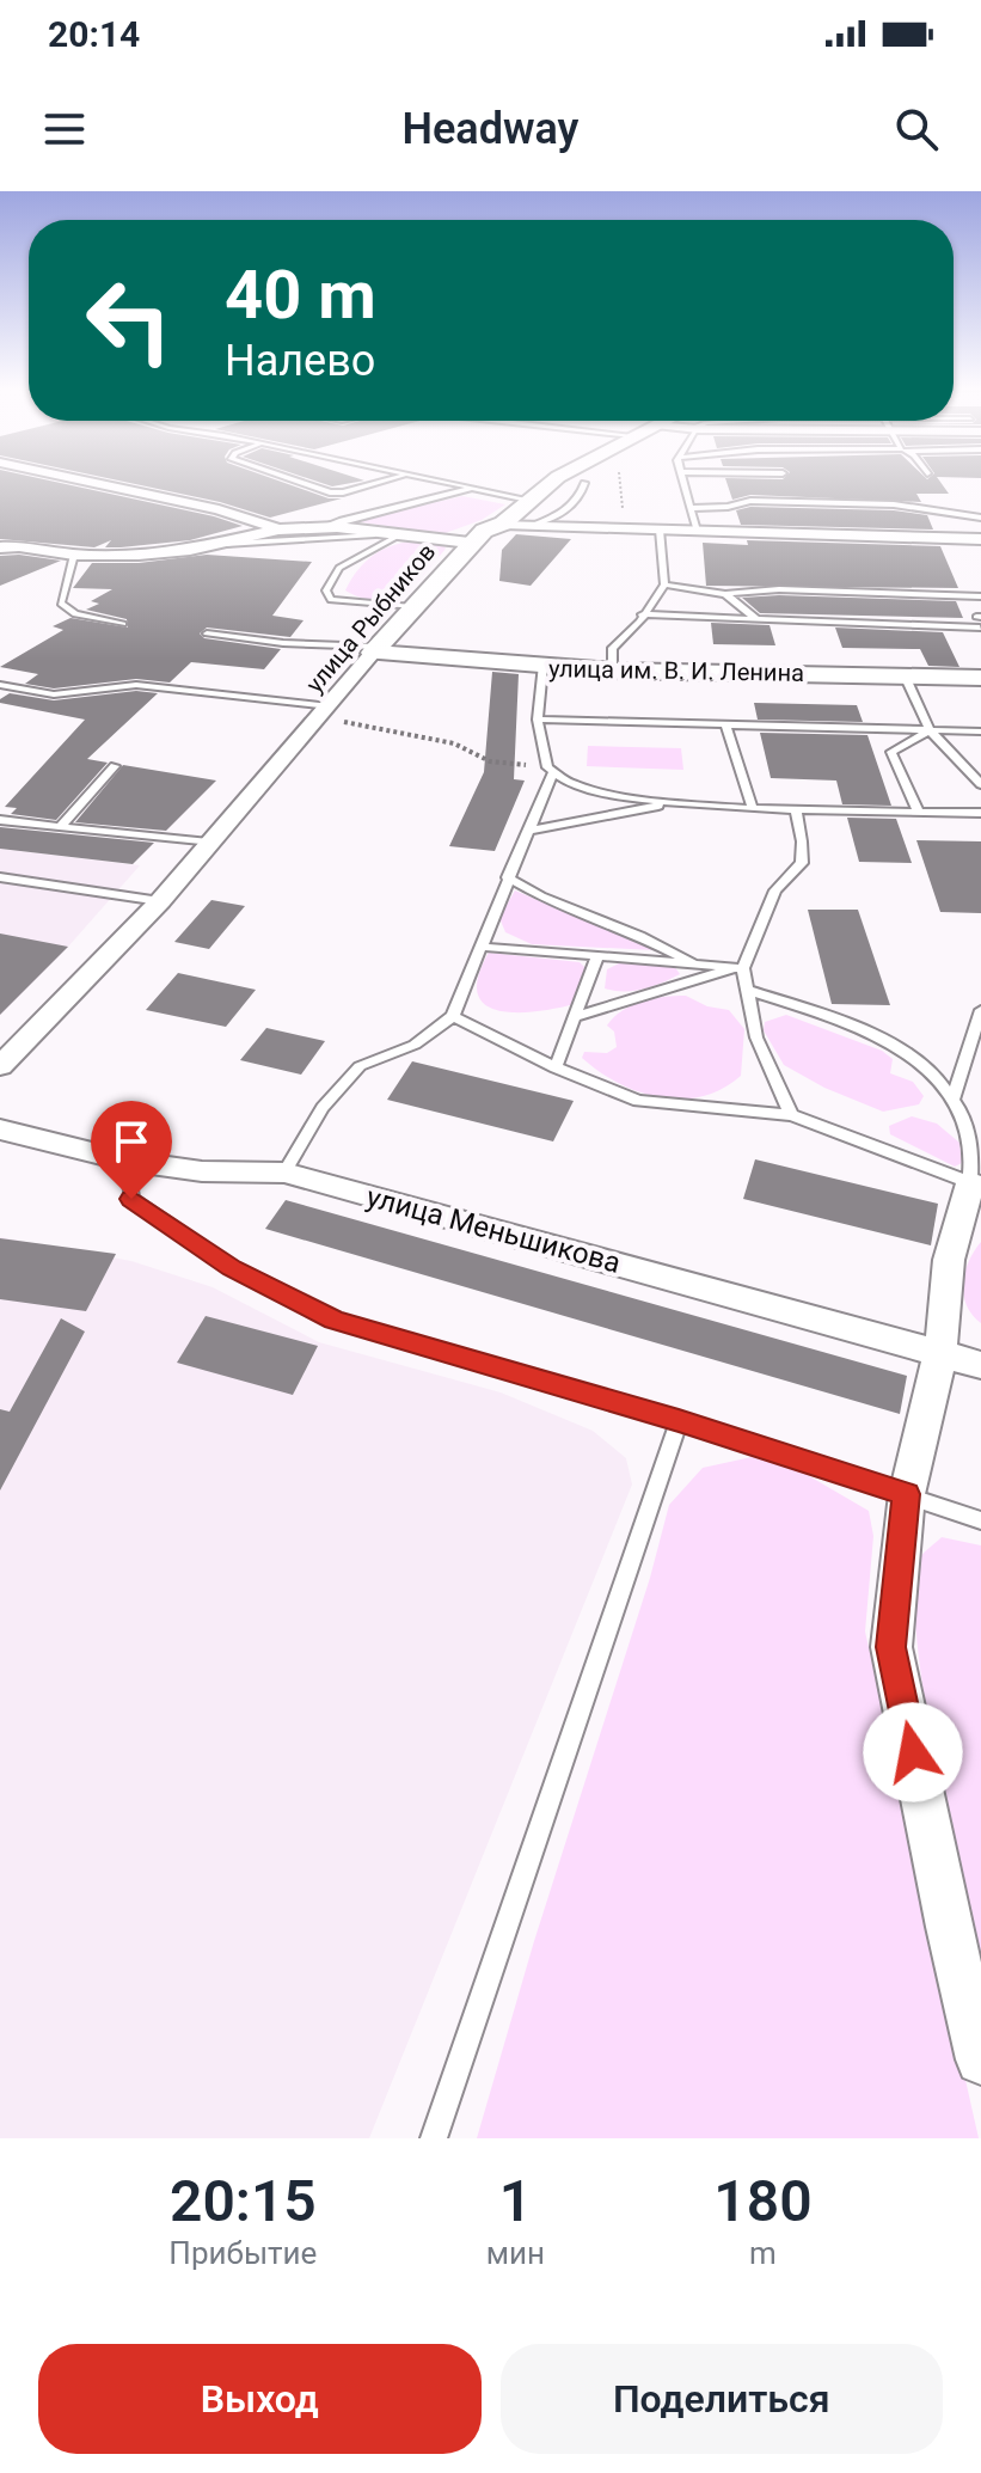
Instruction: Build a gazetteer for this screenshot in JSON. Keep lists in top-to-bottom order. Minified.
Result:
{"streets":{"main road":["улица Рыбников","улица им. В. И. Ленина"],"street":["улица Меньшикова"]},"crossings":[["улица Рыбников","улица им. В. И. Ленина"]],"page":{"status":"20:14","header":"Headway","turn":["40 m","Налево"],"eta":["20:15","Прибытие","1","мин","180","m"],"buttons":["Выход","Поделиться"]}}
